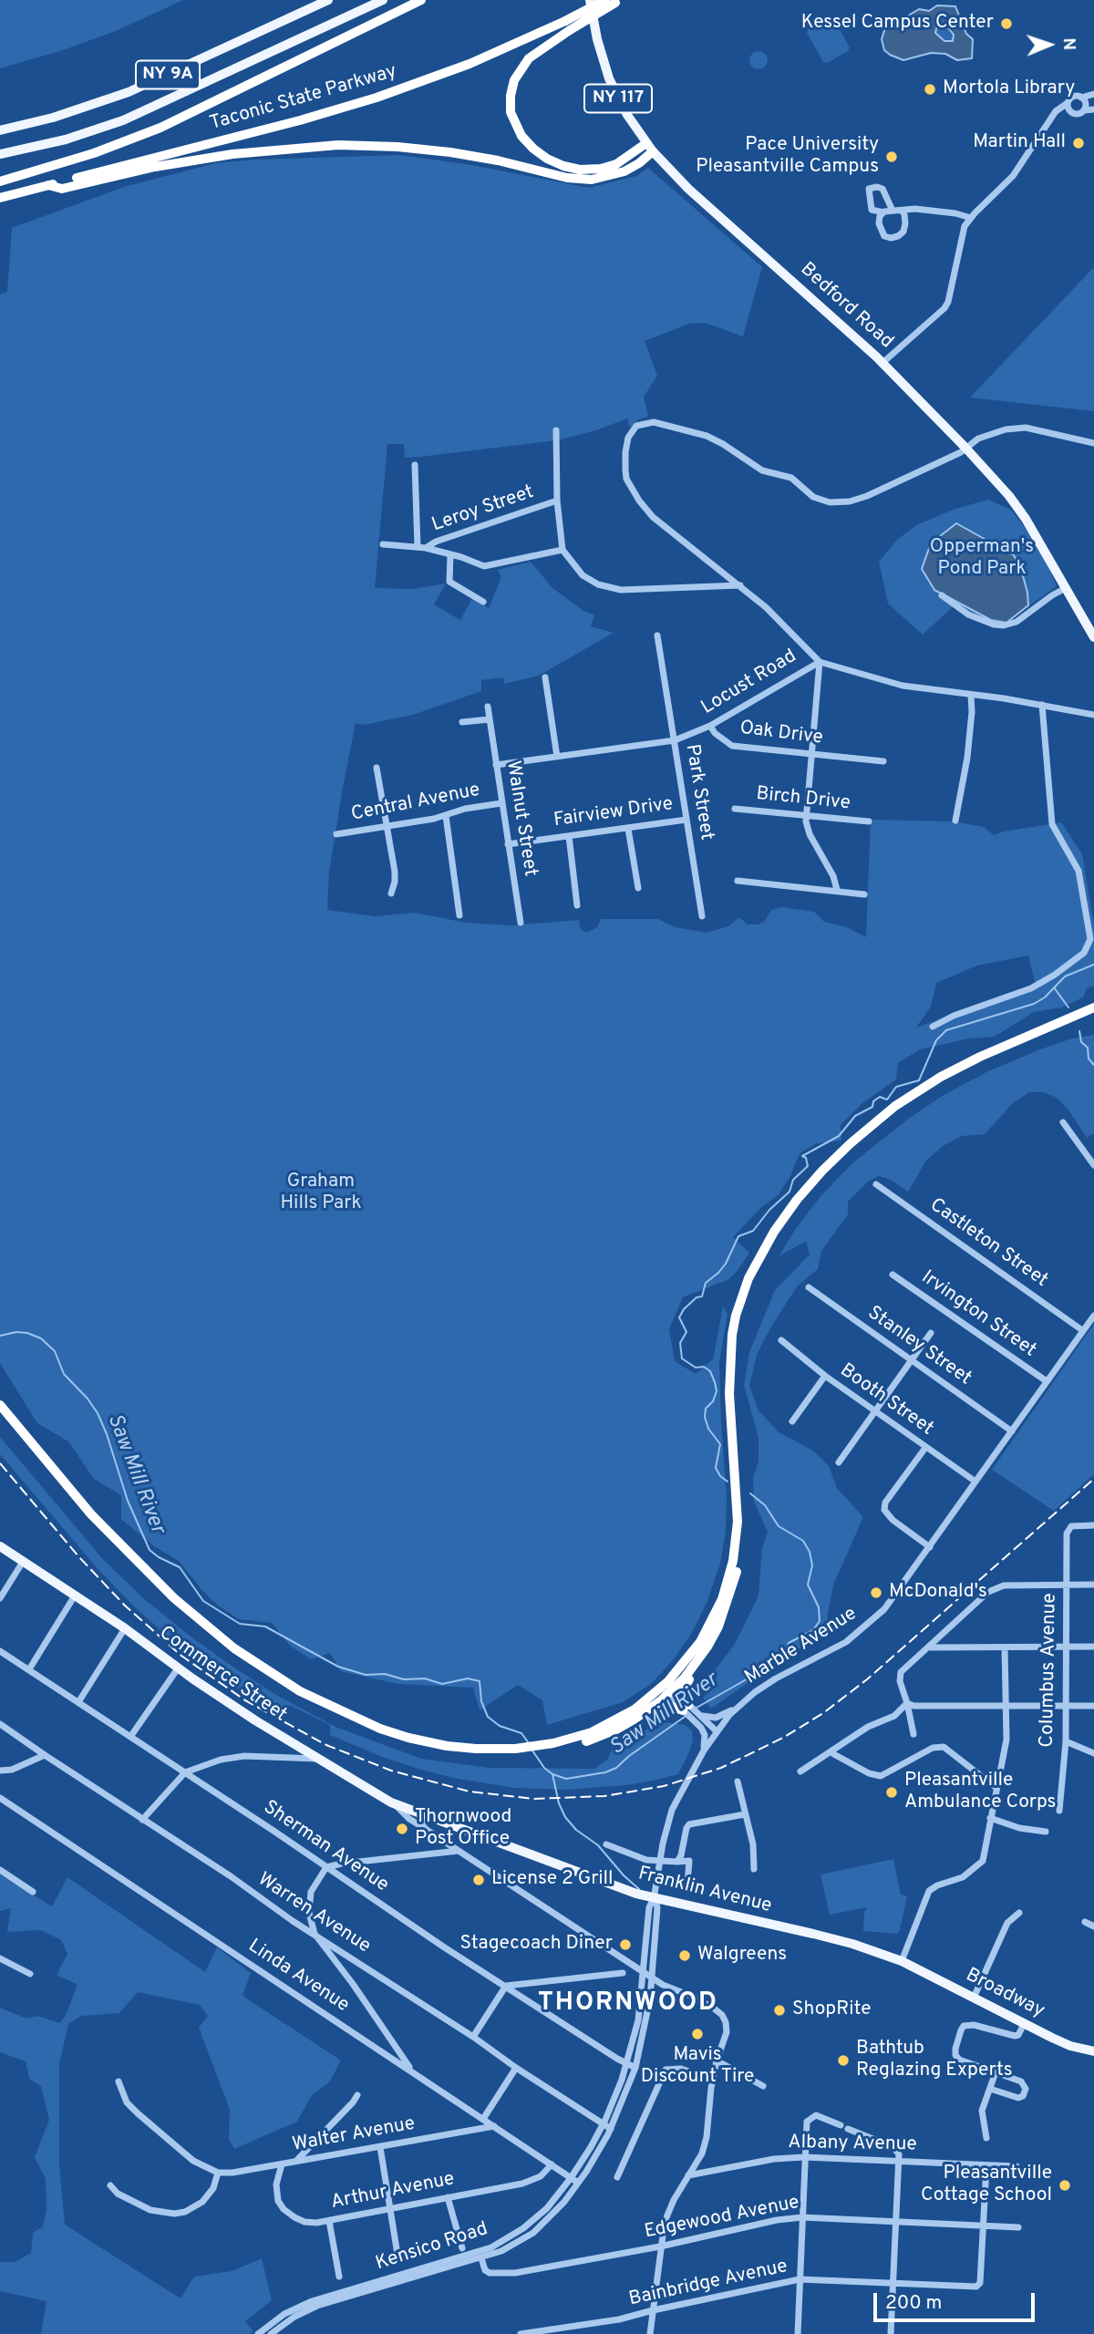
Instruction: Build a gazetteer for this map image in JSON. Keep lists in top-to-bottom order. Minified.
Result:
{"streets":{"highway":["Taconic State Parkway"],"main road":["NY 9A","NY 117","Bedford Road","Commerce Street","Franklin Avenue","Broadway"],"street":["Leroy Street","Locust Road","Oak Drive","Park Street","Birch Drive","Central Avenue","Fairview Drive","Walnut Street","Castleton Street","Irvington Street","Stanley Street","Booth Street","Marble Avenue","Columbus Avenue","Sherman Avenue","Warren Avenue","Linda Avenue","Walter Avenue","Albany Avenue","Arthur Avenue","Edgewood Avenue","Kensico Road","Bainbridge Avenue"]},"crossings":[["Locust Road","Oak Drive"],["Locust Road","Park Street"],["Locust Road","Walnut Street"],["Park Street","Fairview Drive"],["Central Avenue","Walnut Street"],["Fairview Drive","Walnut Street"],["Castleton Street","Marble Avenue"],["Irvington Street","Marble Avenue"],["Stanley Street","Marble Avenue"],["Booth Street","Marble Avenue"],["Marble Avenue","Franklin Avenue"],["Marble Avenue","Kensico Road"],["Commerce Street","Franklin Avenue"],["Commerce Street","Albany Avenue"],["Commerce Street","Edgewood Avenue"],["Commerce Street","Kensico Road"],["Commerce Street","Bainbridge Avenue"],["Sherman Avenue","Kensico Road"],["Franklin Avenue","Broadway"],["Franklin Avenue","Kensico Road"],["Warren Avenue","Kensico Road"],["Linda Avenue","Walter Avenue"],["Linda Avenue","Arthur Avenue"],["Linda Avenue","Kensico Road"],["Walter Avenue","Arthur Avenue"],["Edgewood Avenue","Kensico Road"],["Edgewood Avenue","Bainbridge Avenue"]],"districts":["THORNWOOD"],"water":["Saw Mill River"],"parks":["Opperman's Pond Park","Graham Hills Park"],"places":["Kessel Campus Center","Mortola Library","Martin Hall","Pace University Pleasantville Campus","McDonald's","Pleasantville Ambulance Corps","Thornwood Post Office","License 2 Grill","Stagecoach Diner","Walgreens","ShopRite","Mavis Discount Tire","Bathtub Reglazing Experts","Pleasantville Cottage School"],"scale_bar":"200 m","north":"right"}
